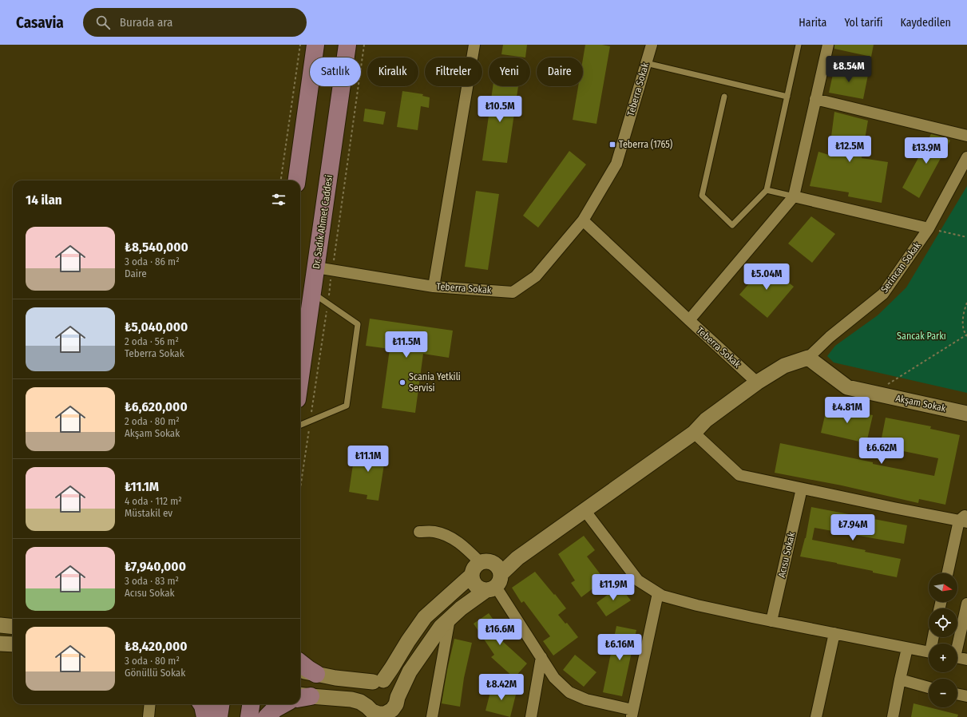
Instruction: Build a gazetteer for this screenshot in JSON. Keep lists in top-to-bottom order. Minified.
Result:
{"streets":{"main road":["Dr. Sadık Ahmet Caddesi"],"street":["Teberra Sokak","Serincan Sokak","Akşam Sokak","Acısu Sokak"]},"crossings":[["Teberra Sokak","Dr. Sadık Ahmet Caddesi"],["Serincan Sokak","Akşam Sokak"]],"parks":["Sancak Parkı"],"places":{"transit":["Teberra (1765)"],"other":["Scania Yetkili Servisi"]},"north":"right","page":{"header":"Casavia","search":"Burada ara","nav":["Harita","Yol tarifi","Kaydedilen"],"price":["₺8.54M","₺10.5M","₺12.5M","₺13.9M","₺5.04M","₺11.5M","₺4.81M","₺6.62M","₺11.1M","₺7.94M","₺11.9M","₺16.6M","₺6.16M","₺8.42M"],"chip":["Satılık","Kiralık","Filtreler","Yeni","Daire"],"heading":"14 ilan","list":[{"name":"₺8,540,000","note":"3 oda · 86 m² · Daire"},{"name":"₺5,040,000","note":"2 oda · 56 m² · Teberra Sokak"},{"name":"₺6,620,000","note":"2 oda · 80 m² · Akşam Sokak"},{"name":"₺11.1M","note":"4 oda · 112 m² · Müstakil ev"},{"name":"₺7,940,000","note":"3 oda · 83 m² · Acısu Sokak"},{"name":"₺8,420,000","note":"3 oda · 80 m² · Gönüllü Sokak"}],"map_buttons":["+","−"]}}
